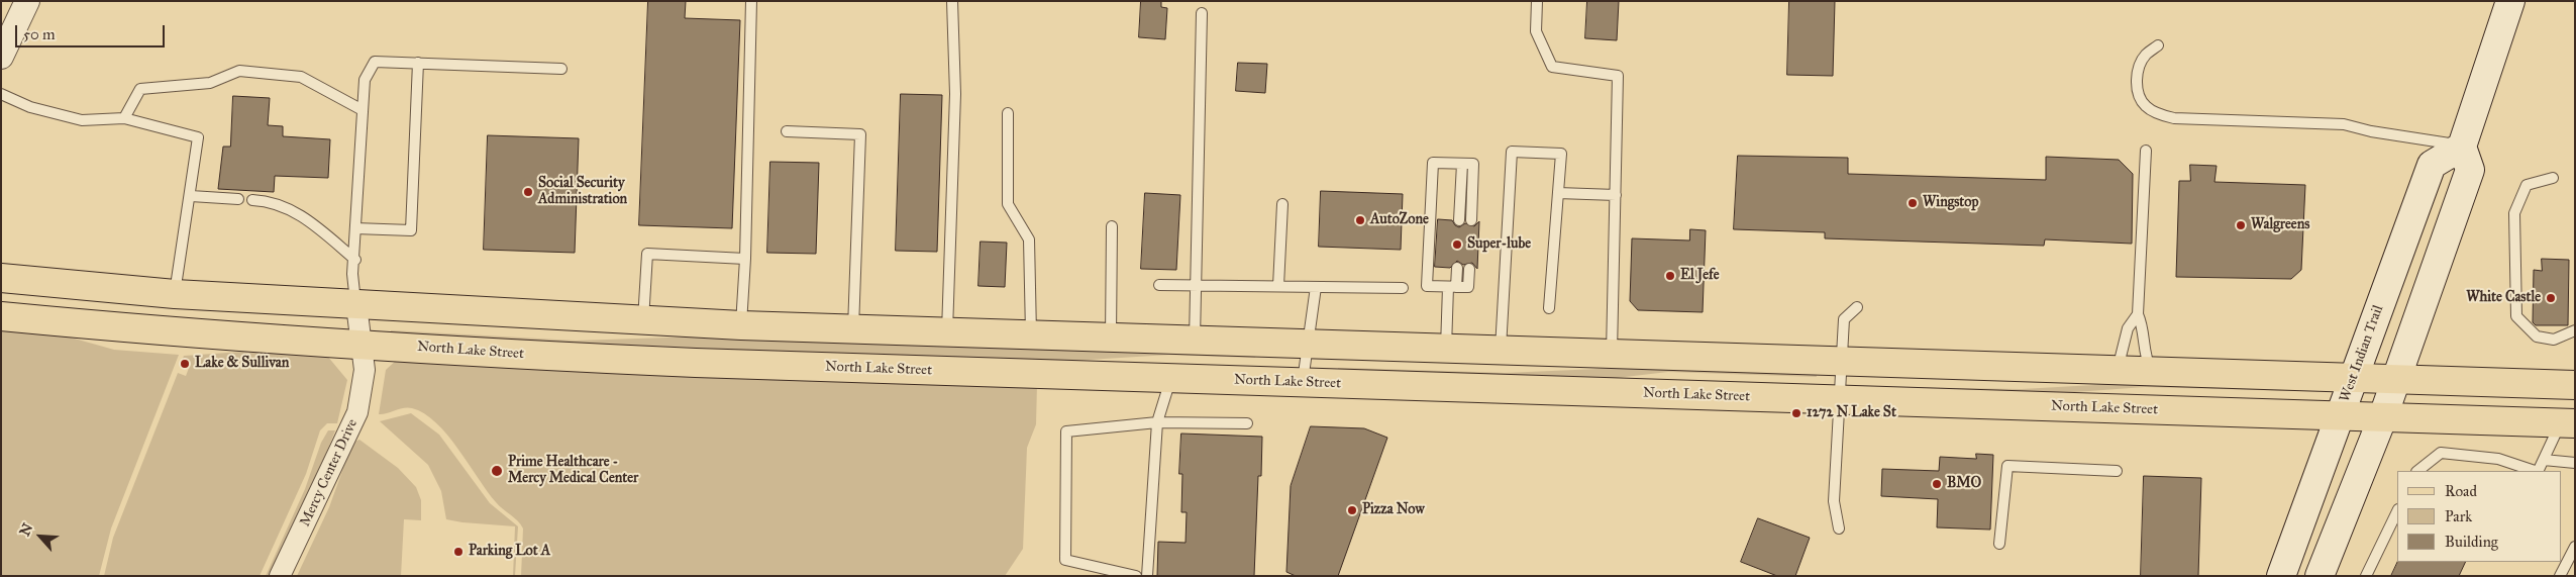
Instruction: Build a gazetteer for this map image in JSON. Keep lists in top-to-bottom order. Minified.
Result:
{"streets":{"main road":["North Lake Street","West Indian Trail"],"street":["Mercy Center Drive"]},"crossings":[["North Lake Street","West Indian Trail"],["North Lake Street","Mercy Center Drive"]],"places":["Social Security Administration","Wingstop","AutoZone","Walgreens","Super-lube","El Jefe","White Castle","Lake & Sullivan","1272 N Lake St","Prime Healthcare - Mercy Medical Center","BMO","Pizza Now","Parking Lot A"],"legend":["Road","Park","Building"],"scale_bar":"50 m","north":"top left"}
